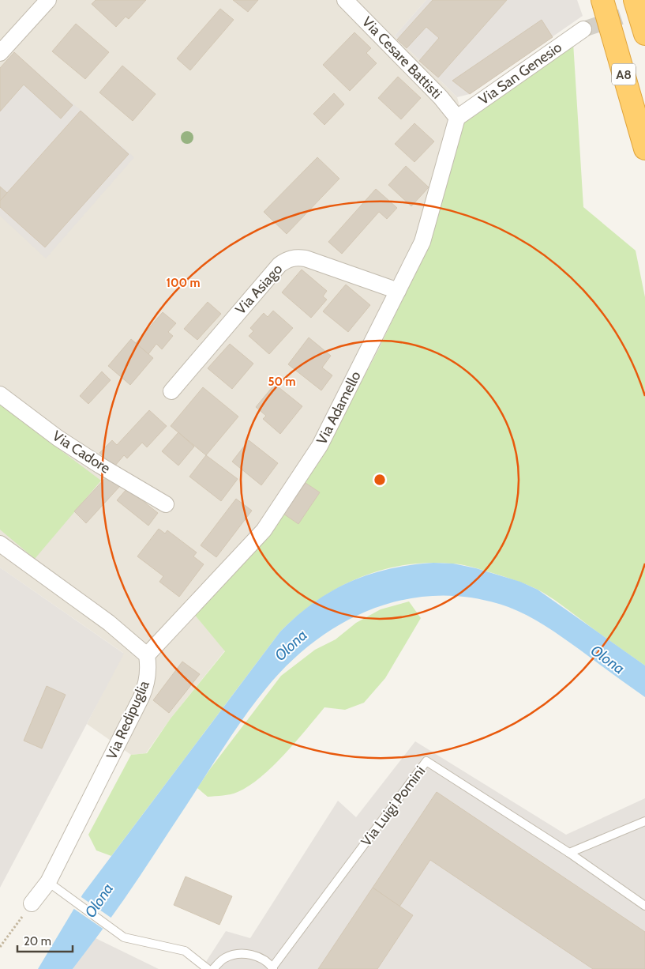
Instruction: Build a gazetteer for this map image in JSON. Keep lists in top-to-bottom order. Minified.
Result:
{"streets":{"highway":["A8"],"street":["Via Cesare Battisti","Via San Genesio","Via Asiago","Via Adamello","Via Cadore","Via Redipuglia"],"lane":["Via Luigi Pomini"]},"crossings":[["Via Cesare Battisti","Via San Genesio"],["Via Cesare Battisti","Via Adamello"],["Via San Genesio","Via Adamello"],["Via Asiago","Via Adamello"],["Via Adamello","Via Redipuglia"]],"water":["Olona"],"scale_bar":"20 m","rings":["100 m","50 m"]}
